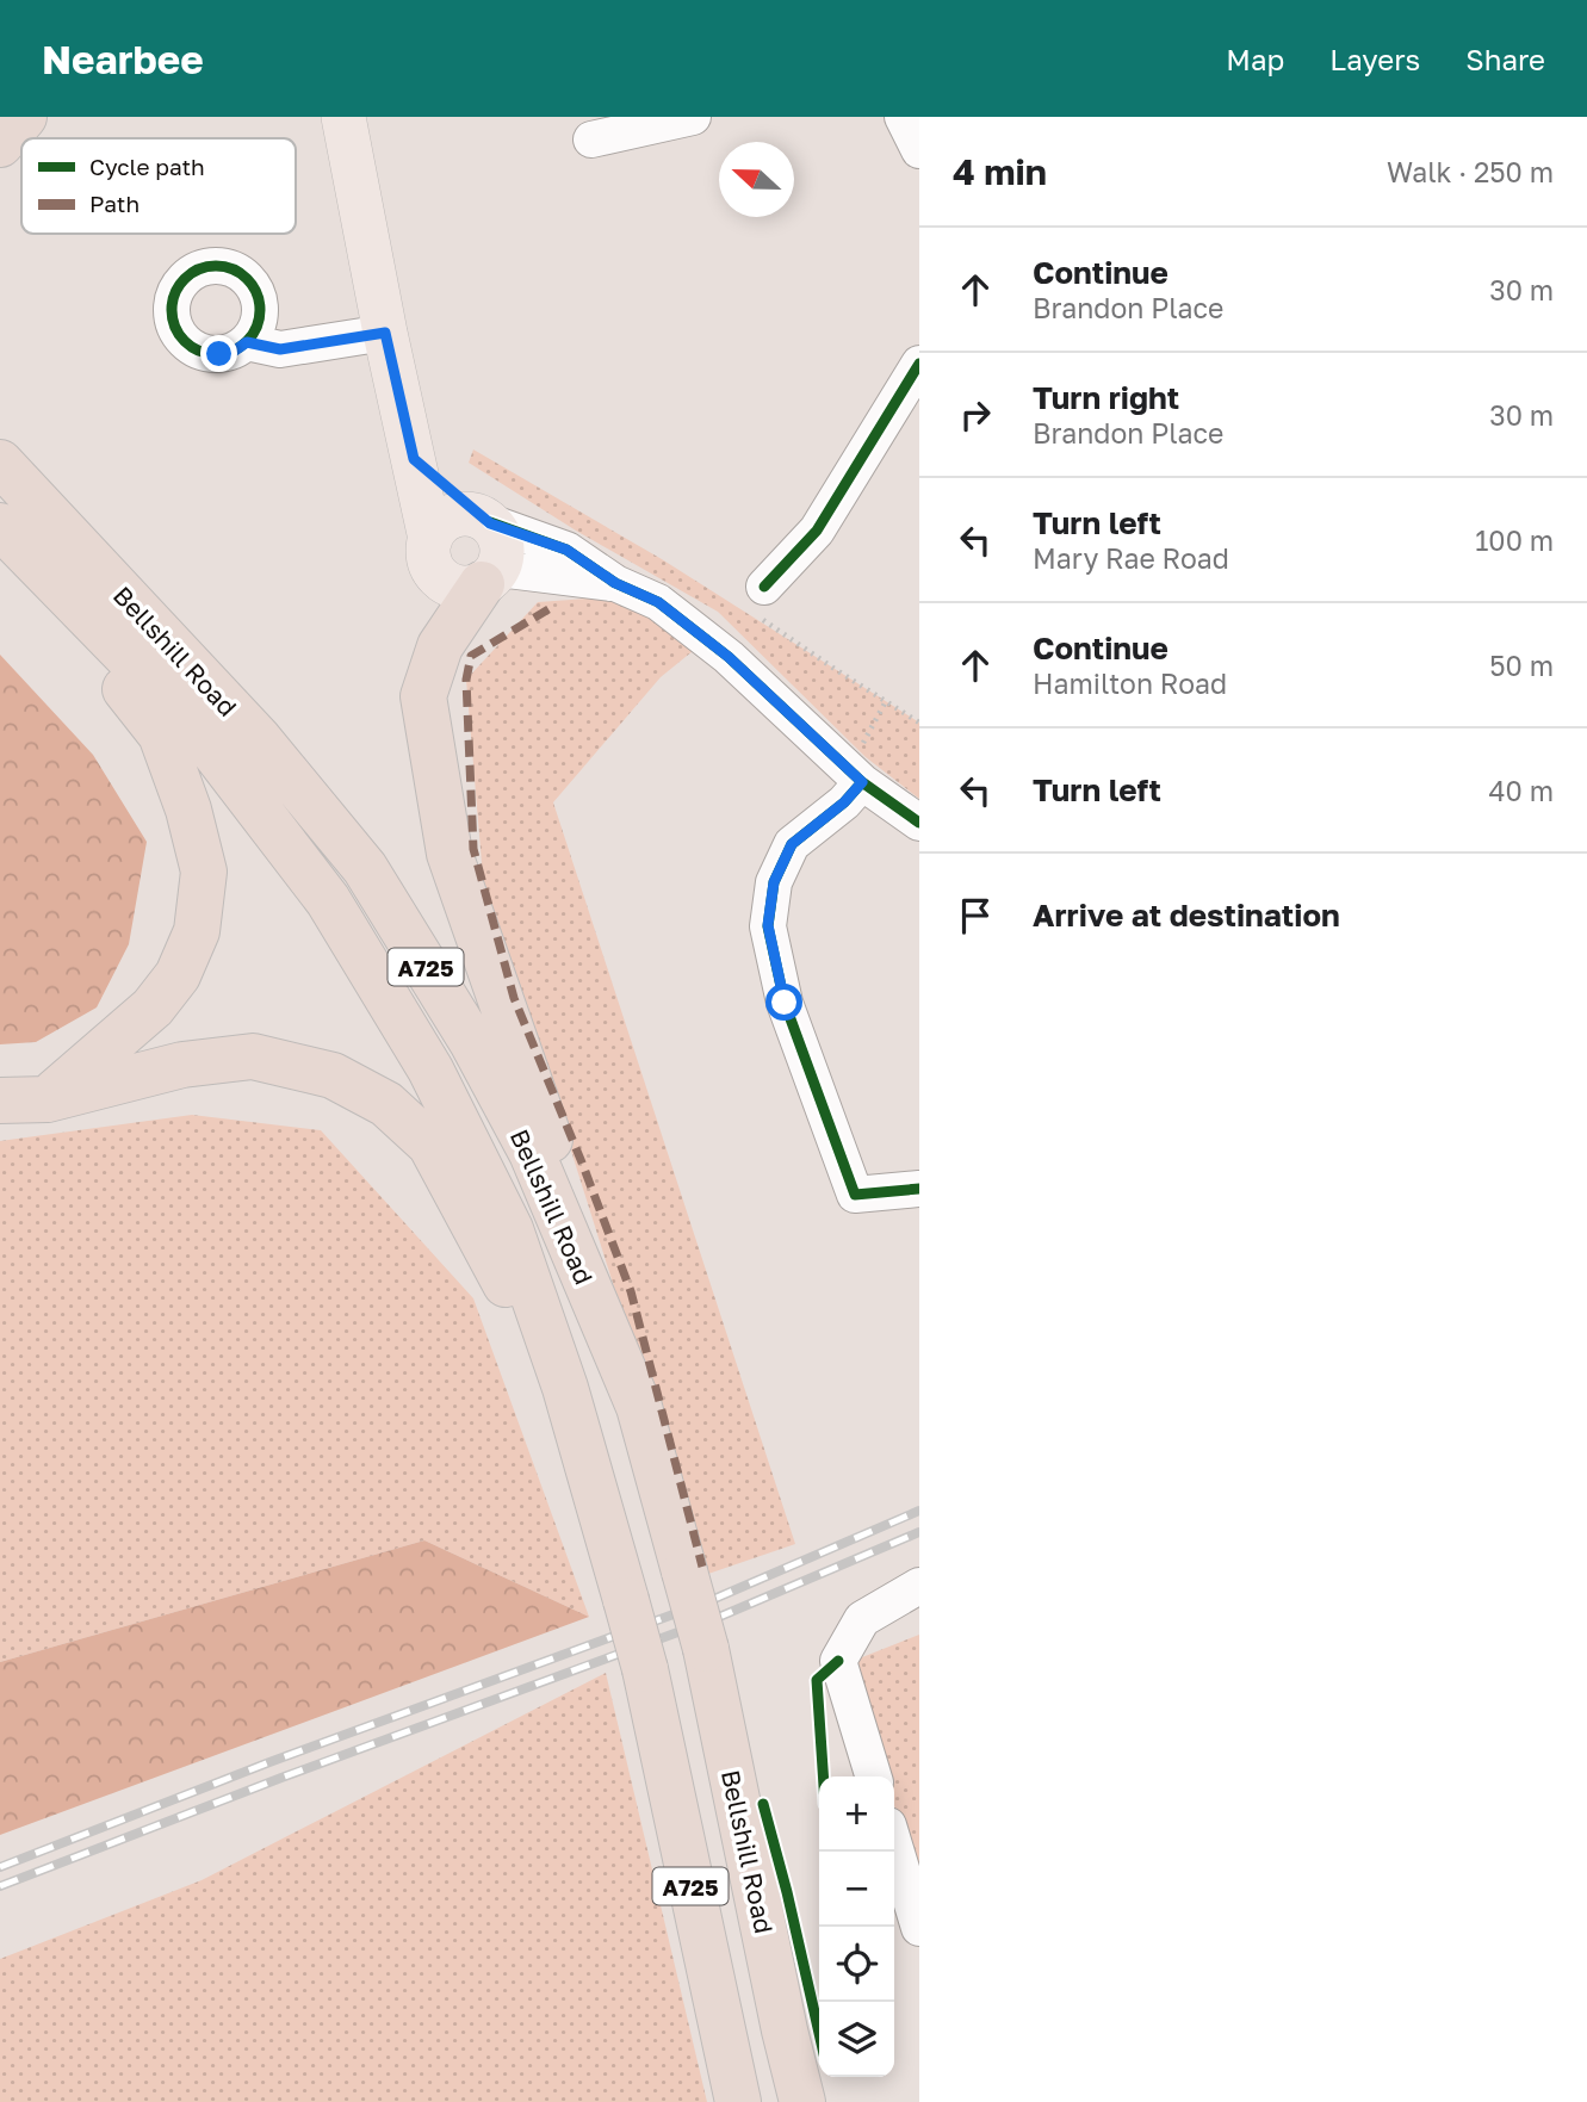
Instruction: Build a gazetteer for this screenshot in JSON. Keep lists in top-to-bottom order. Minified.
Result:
{"streets":{"highway":["Bellshill Road","A725"]},"legend":["Cycle path","Path"],"north":"left","page":{"header":"Nearbee","nav":["Map","Layers","Share"],"heading":["4 min","Walk · 250 m"],"list":[["Continue","Brandon Place","30 m"],["Turn right","Brandon Place","30 m"],["Turn left","Mary Rae Road","100 m"],["Continue","Hamilton Road","50 m"],["Turn left","40 m"],"Arrive at destination"],"map_buttons":["+","−"]}}
